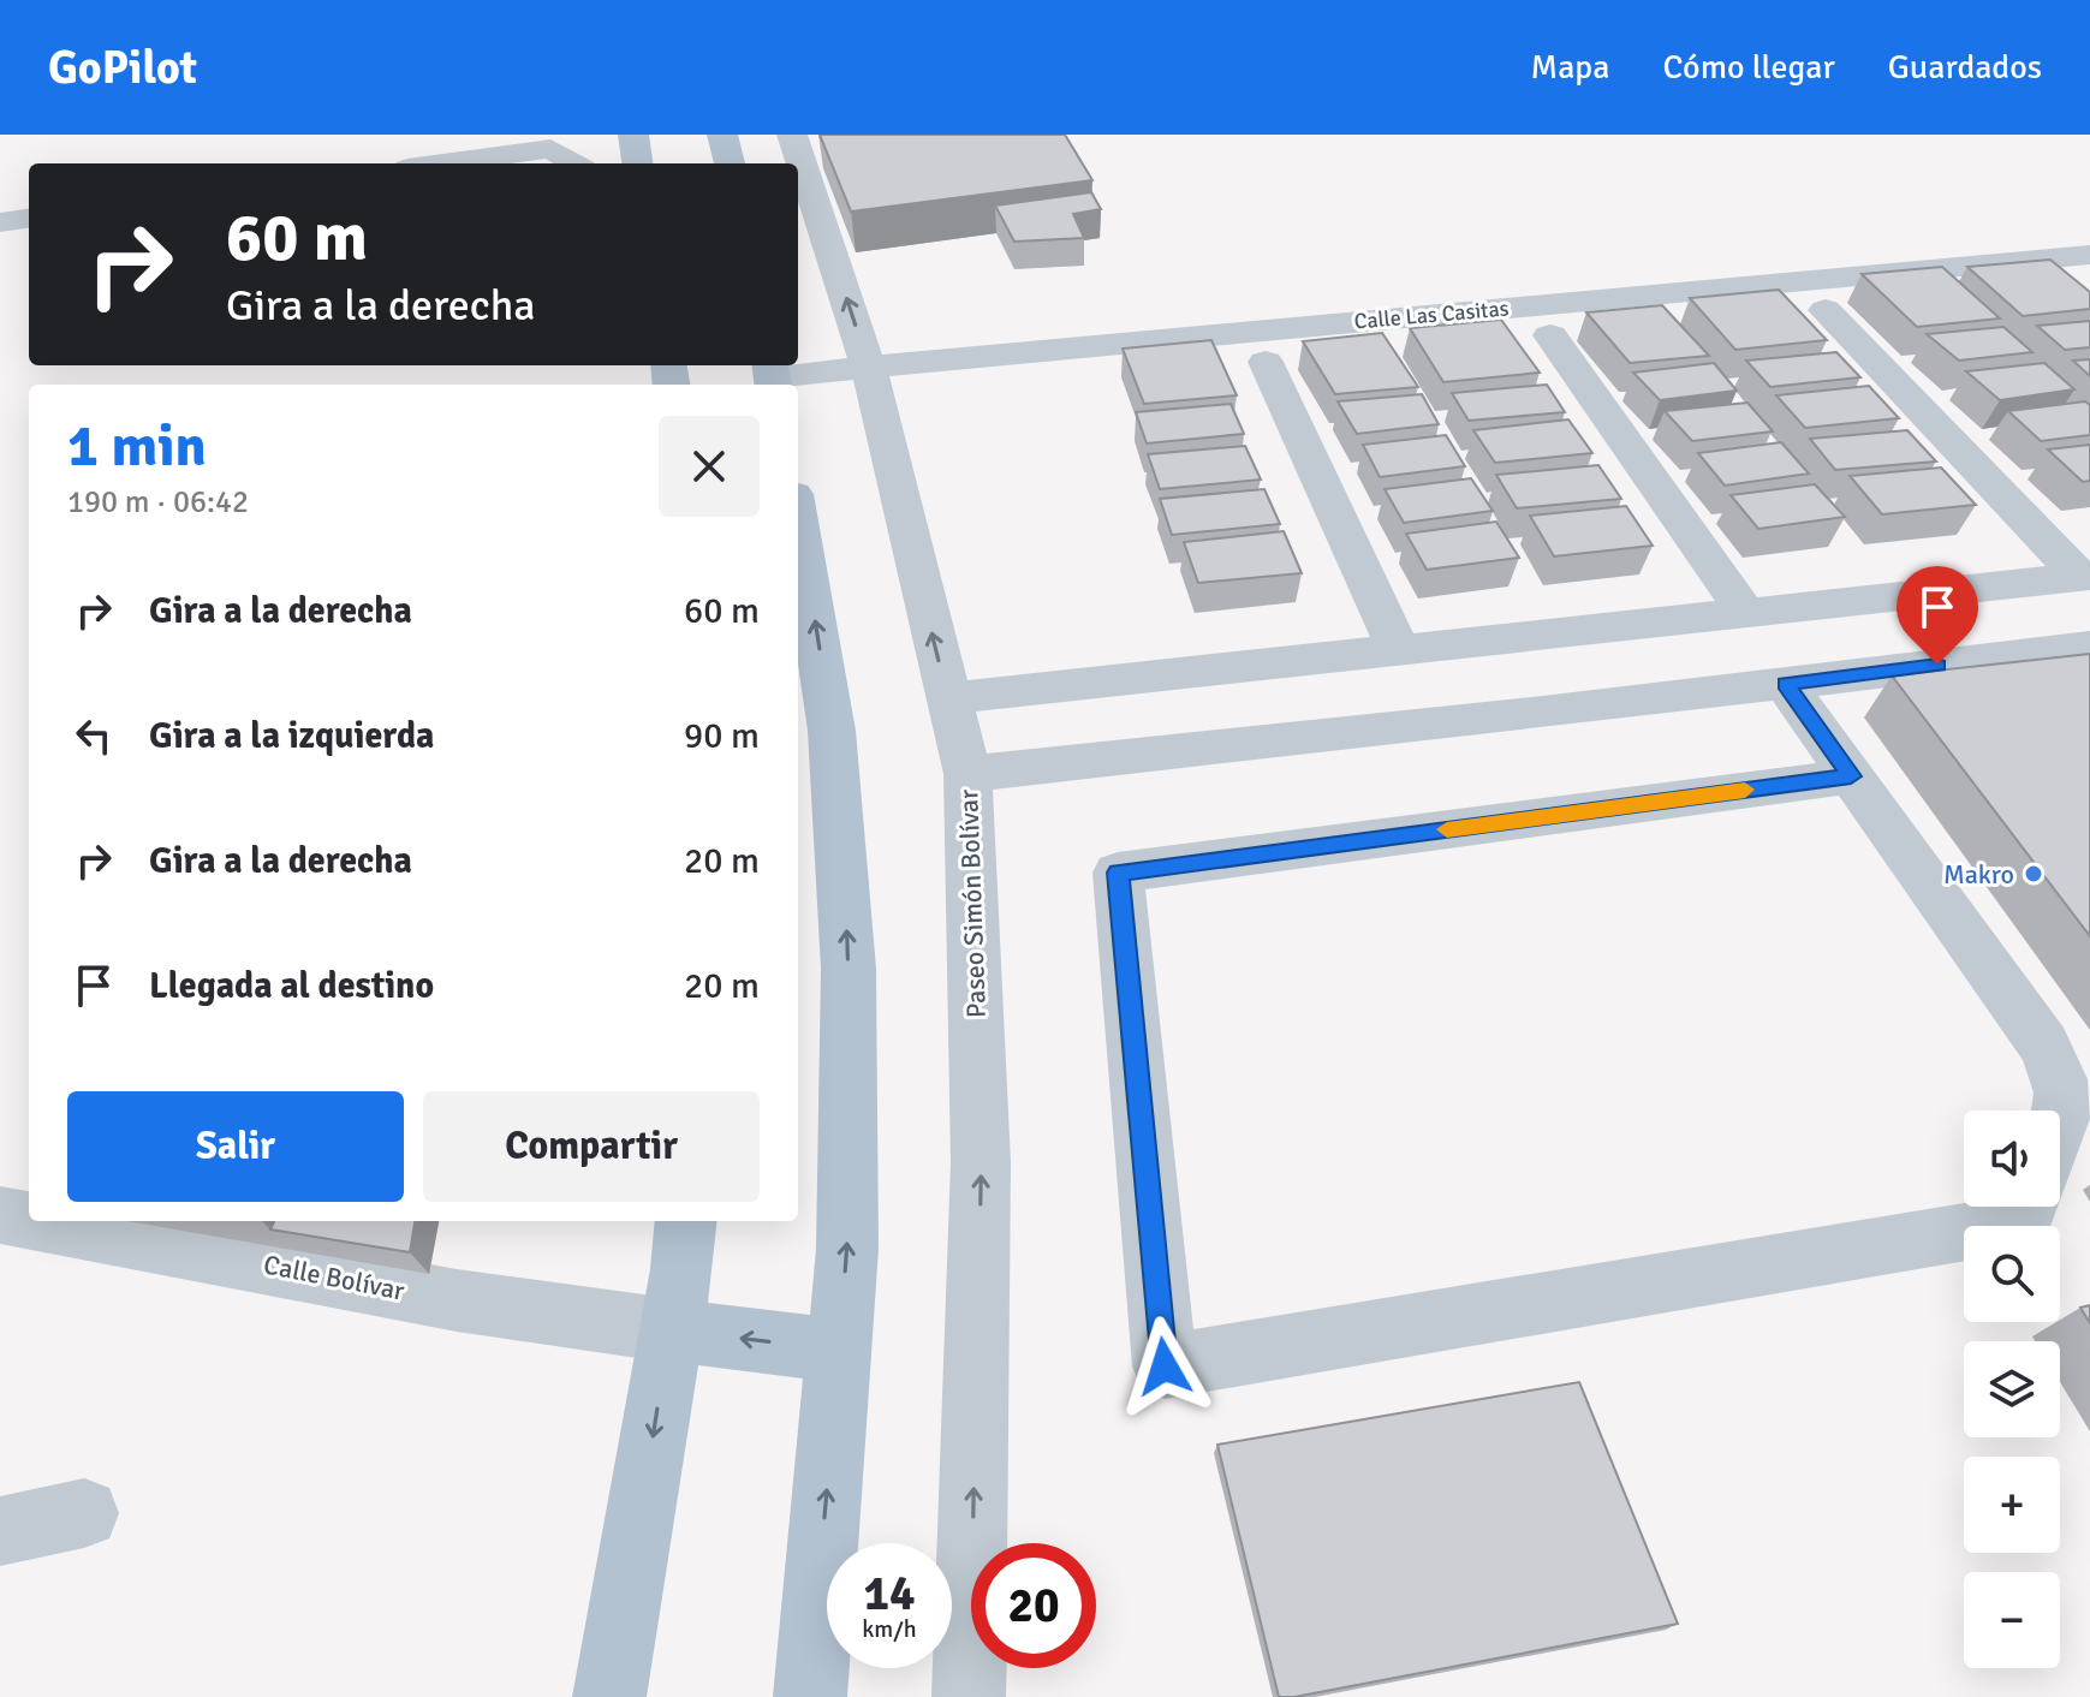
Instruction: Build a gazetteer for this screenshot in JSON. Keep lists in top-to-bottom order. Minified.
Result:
{"streets":{"street":["Calle Las Casitas","Paseo Simón Bolívar","Calle Bolívar"]},"crossings":[["Calle Las Casitas","Paseo Simón Bolívar"]],"one_way":["Paseo Simón Bolívar"],"places":["Makro"],"page":{"header":"GoPilot","nav":["Mapa","Cómo llegar","Guardados"],"turn":["60 m","Gira a la derecha"],"heading":["1 min","190 m · 06:42"],"list":[{"name":"Gira a la derecha","value":"60 m"},{"name":"Gira a la izquierda","value":"90 m"},{"name":"Gira a la derecha","value":"20 m"},{"name":"Llegada al destino","value":"20 m"}],"buttons":["Salir","Compartir"],"map_buttons":["+","−"],"speed":"14 km/h","limit":"20"}}
